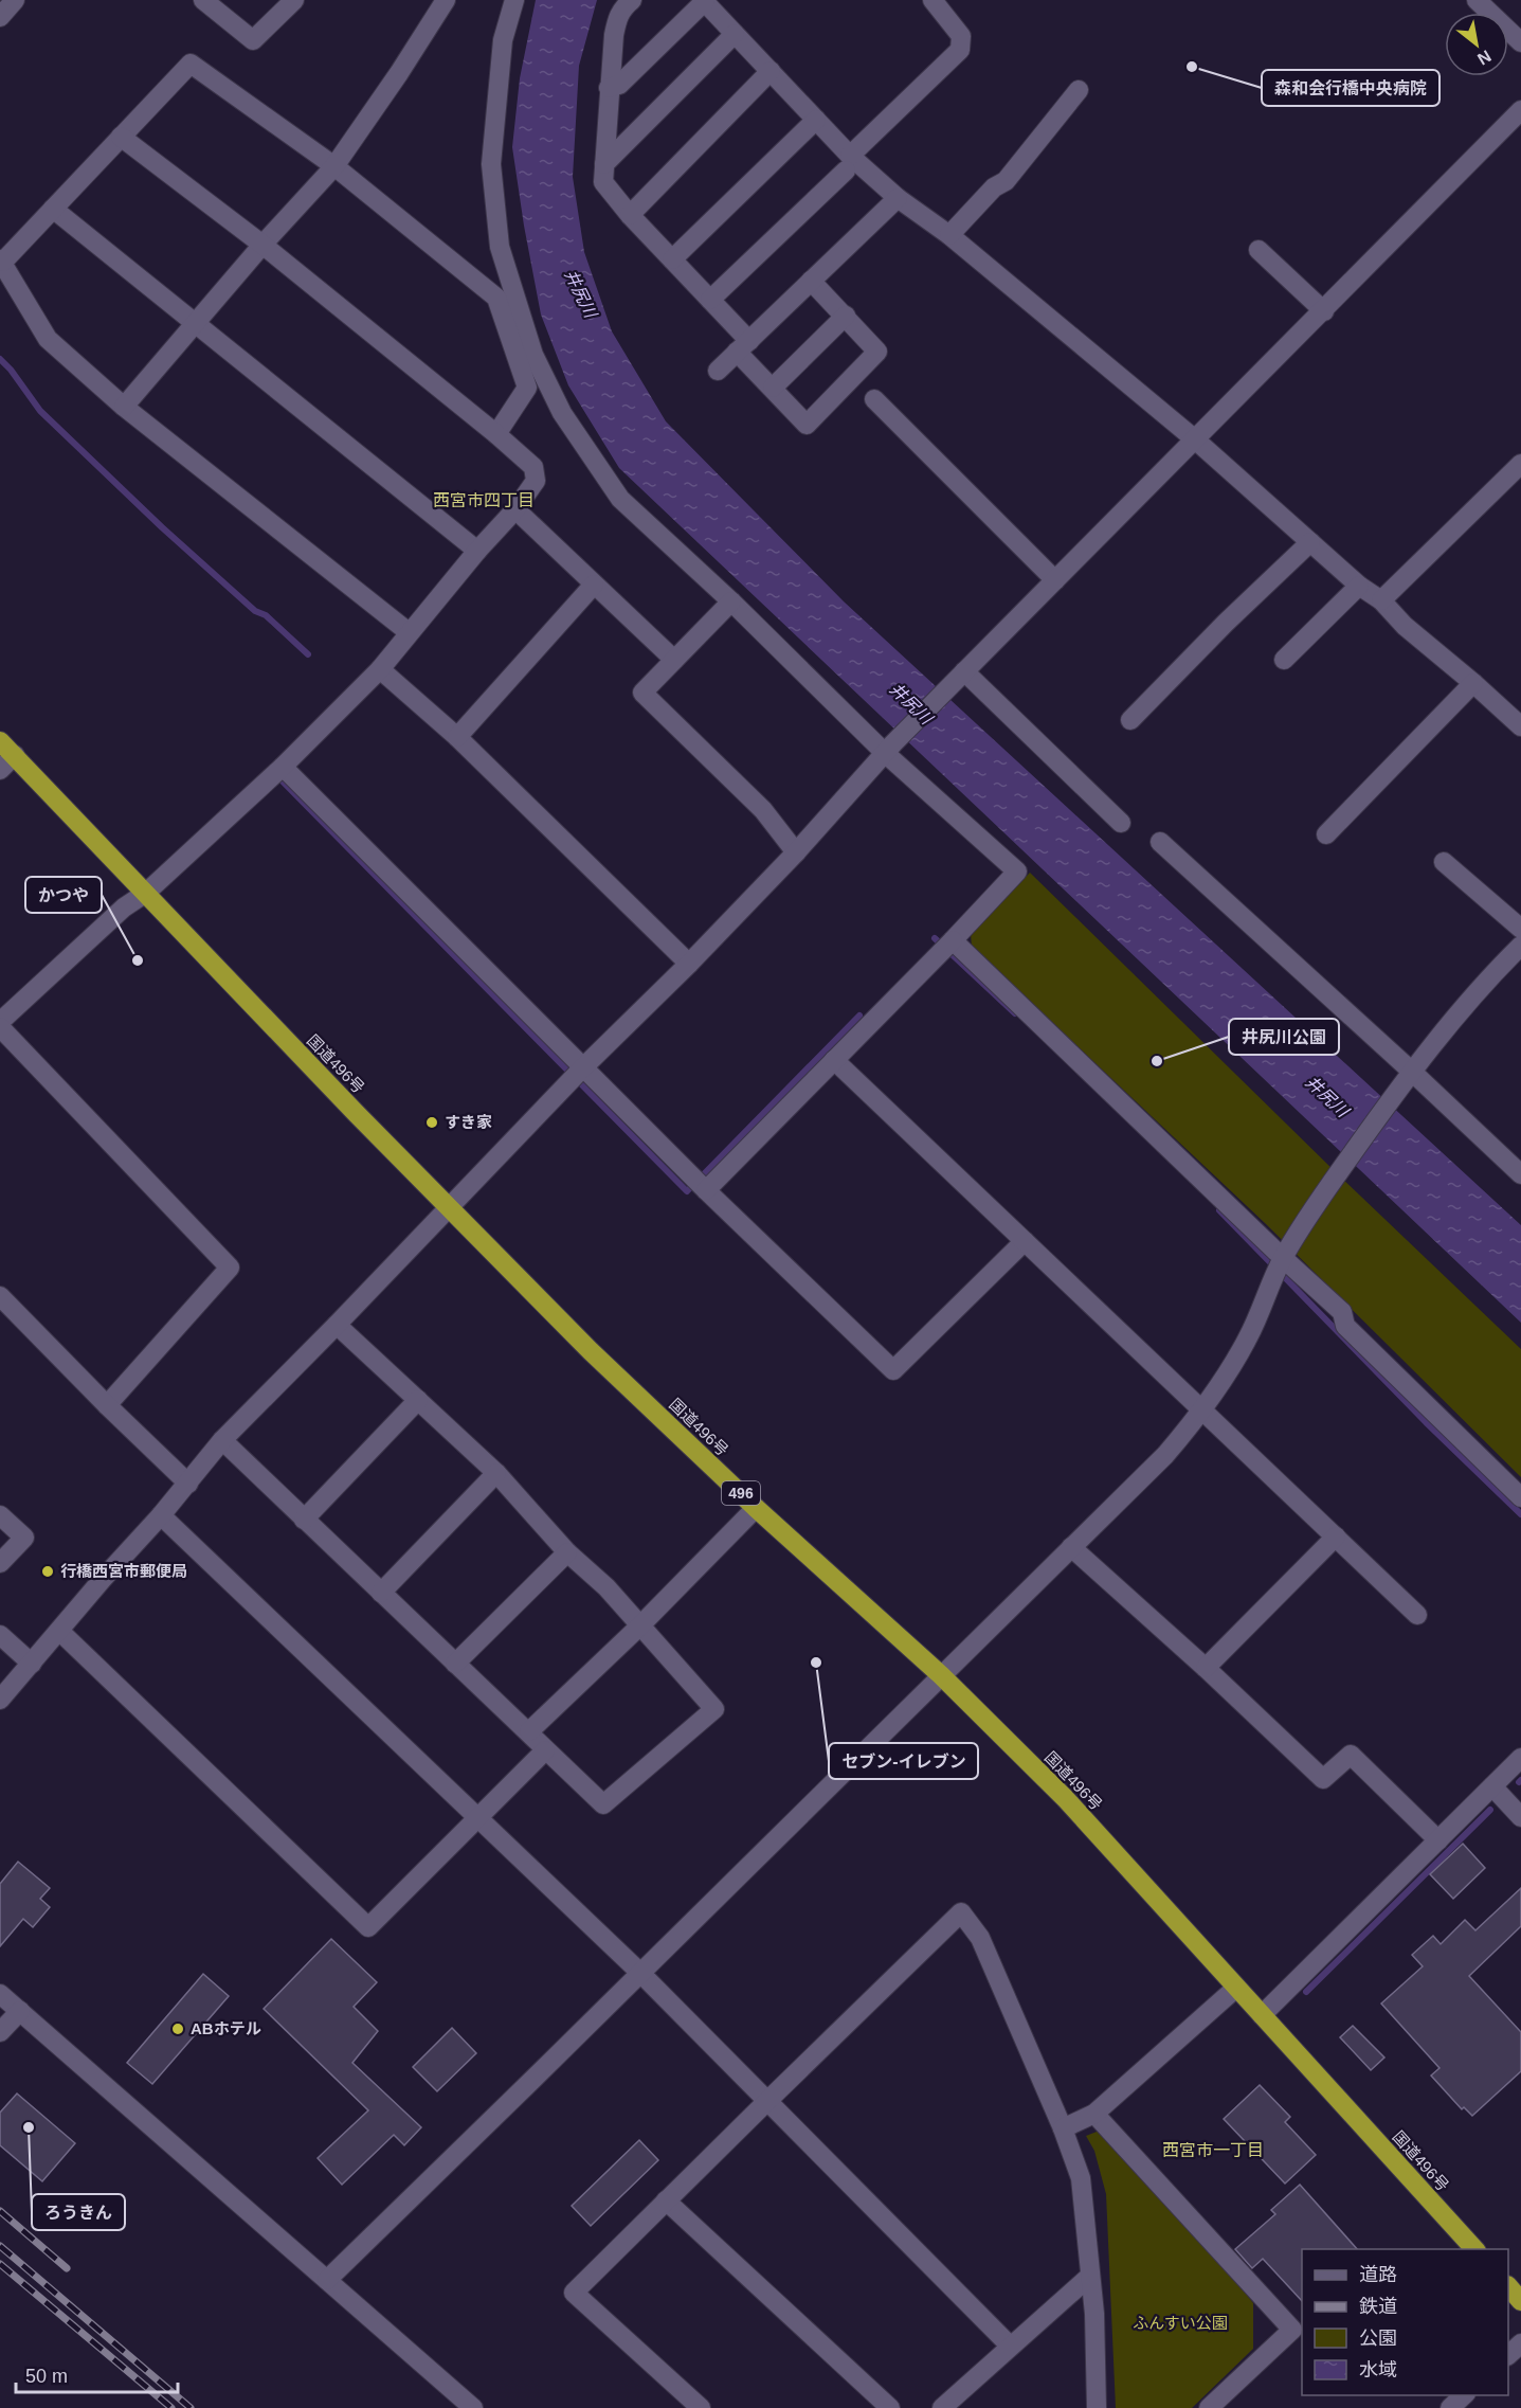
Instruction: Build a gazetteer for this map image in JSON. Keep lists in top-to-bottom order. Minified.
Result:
{"streets":{"highway":["国道496号","496"]},"districts":["西宮市四丁目","西宮市一丁目"],"water":["井尻川"],"parks":["ふんすい公園"],"places":["森和会行橋中央病院","かつや","井尻川公園","すき家","行橋西宮市郵便局","セブン-イレブン","ABホテル","ろうきん"],"legend":["道路","鉄道","公園","水域"],"scale_bar":"50 m","north":"bottom right"}
